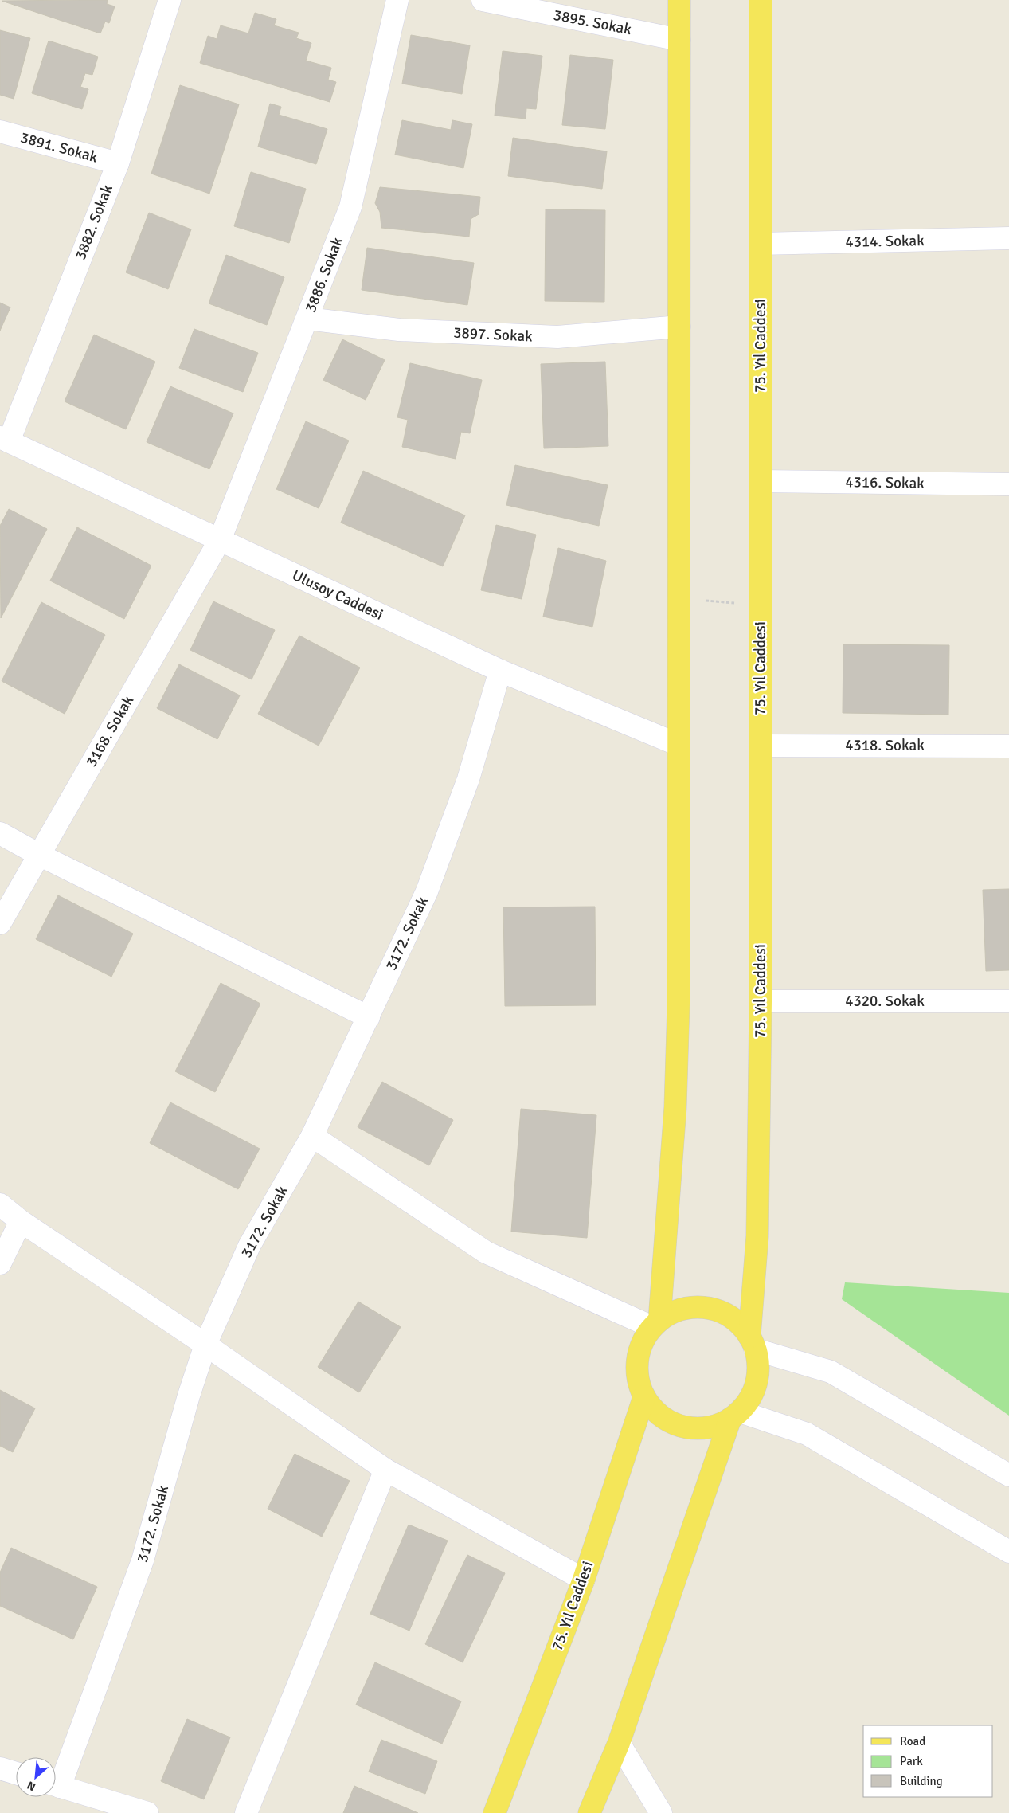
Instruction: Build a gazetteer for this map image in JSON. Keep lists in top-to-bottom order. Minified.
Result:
{"streets":{"main road":["75. Yıl Caddesi"],"street":["3895. Sokak","3891. Sokak","3882. Sokak","4314. Sokak","3886. Sokak","3897. Sokak","4316. Sokak","Ulusoy Caddesi","3168. Sokak","4318. Sokak","3172. Sokak","4320. Sokak"]},"crossings":[["3891. Sokak","3882. Sokak"],["3882. Sokak","Ulusoy Caddesi"],["4314. Sokak","75. Yıl Caddesi"],["3886. Sokak","3897. Sokak"],["3886. Sokak","Ulusoy Caddesi"],["3886. Sokak","3168. Sokak"],["75. Yıl Caddesi","4316. Sokak"],["75. Yıl Caddesi","4318. Sokak"],["75. Yıl Caddesi","4320. Sokak"],["Ulusoy Caddesi","3168. Sokak"],["Ulusoy Caddesi","3172. Sokak"]],"legend":["Road","Park","Building"],"north":"bottom left"}
